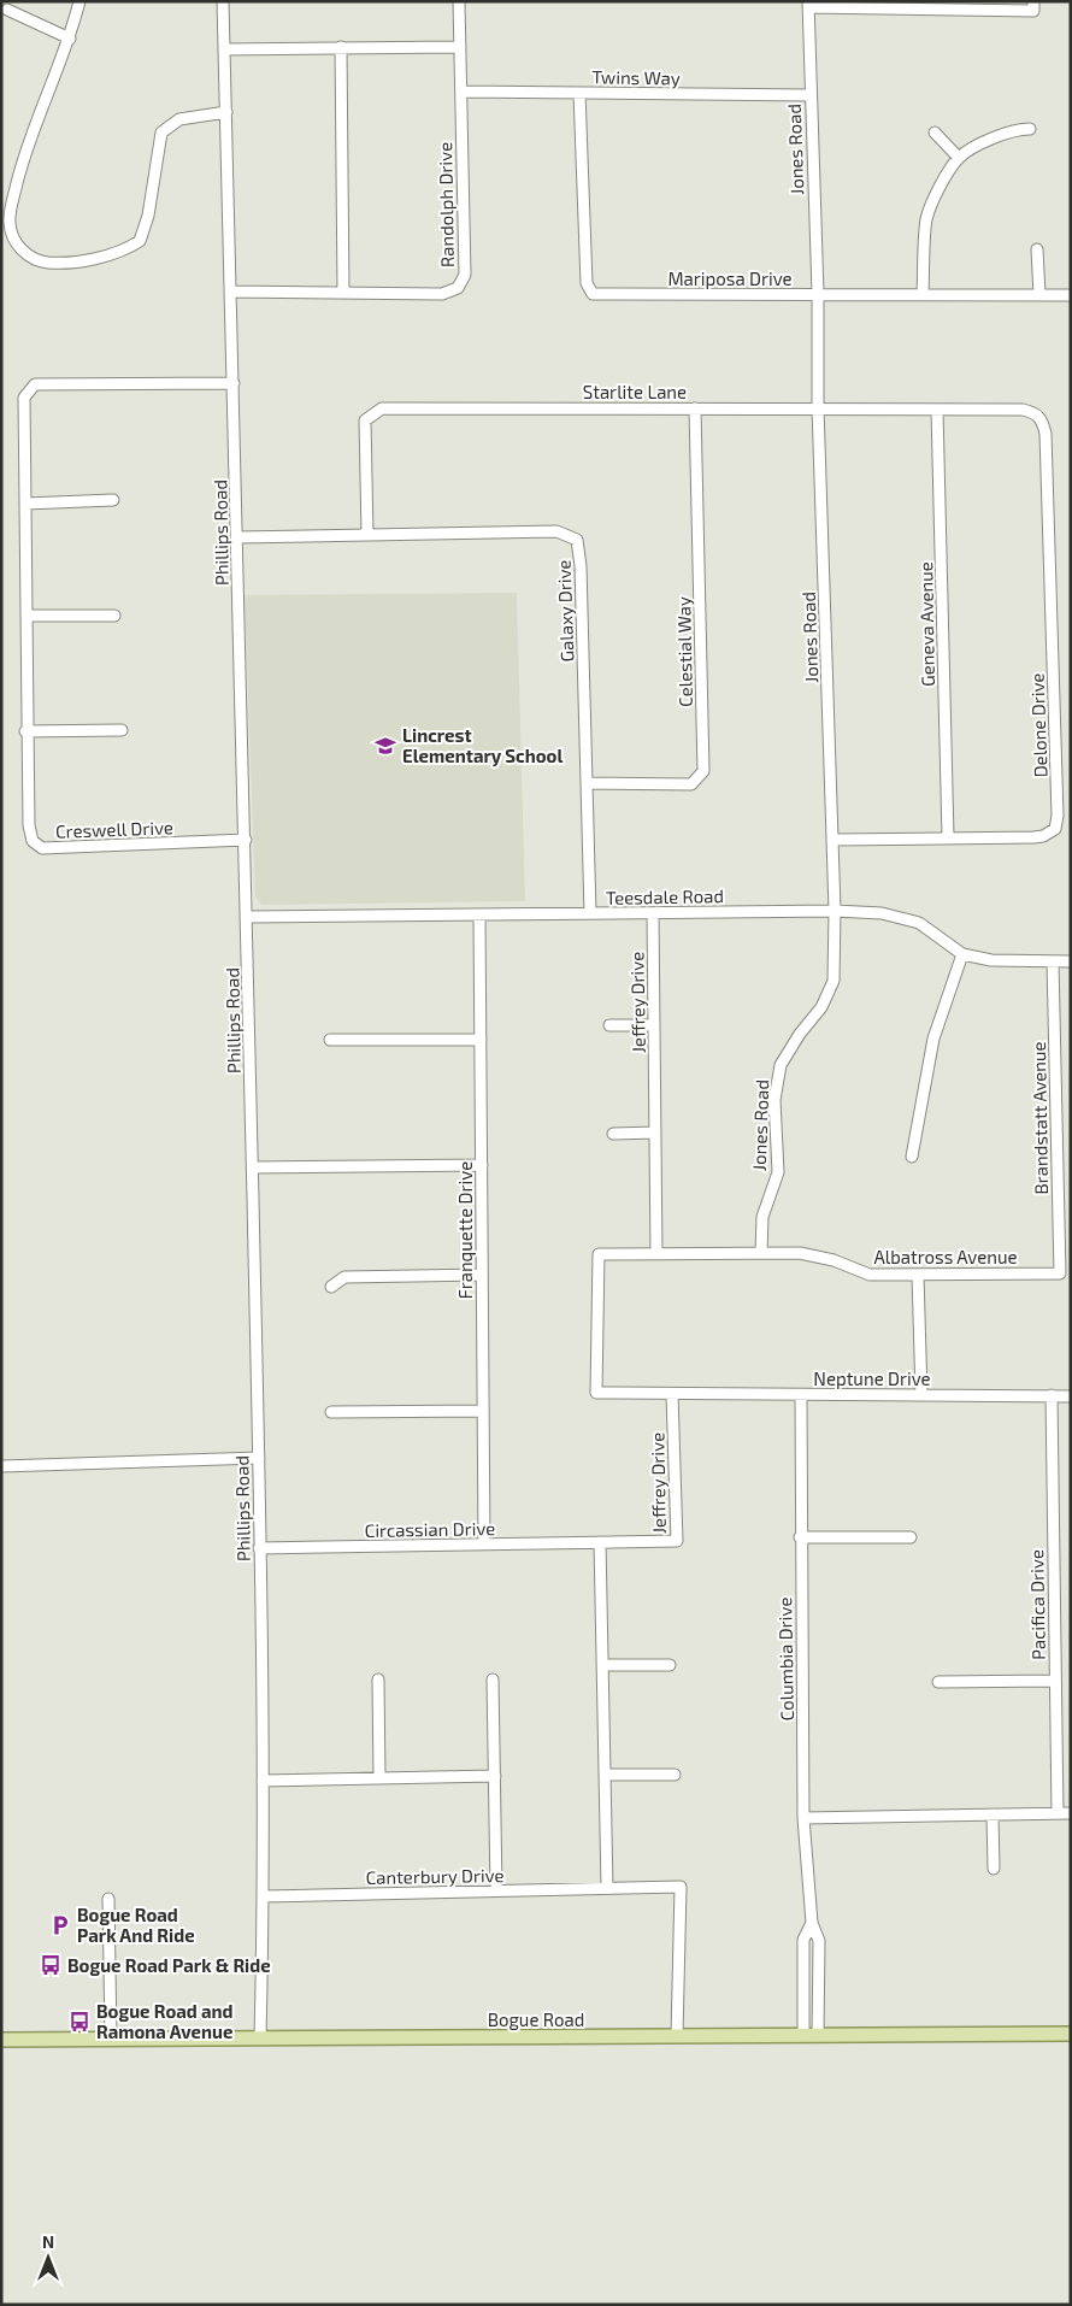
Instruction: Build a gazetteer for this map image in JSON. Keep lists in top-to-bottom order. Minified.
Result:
{"streets":{"main road":["Bogue Road"],"street":["Twins Way","Jones Road","Randolph Drive","Mariposa Drive","Starlite Lane","Phillips Road","Galaxy Drive","Geneva Avenue","Celestial Way","Delone Drive","Creswell Drive","Teesdale Road","Jeffrey Drive","Brandstatt Avenue","Franquette Drive","Albatross Avenue","Neptune Drive","Circassian Drive","Pacifica Drive","Columbia Drive","Canterbury Drive"]},"crossings":[["Twins Way","Jones Road"],["Twins Way","Randolph Drive"],["Twins Way","Mariposa Drive"],["Jones Road","Mariposa Drive"],["Jones Road","Starlite Lane"],["Jones Road","Delone Drive"],["Jones Road","Teesdale Road"],["Jones Road","Albatross Avenue"],["Randolph Drive","Phillips Road"],["Starlite Lane","Galaxy Drive"],["Starlite Lane","Geneva Avenue"],["Starlite Lane","Celestial Way"],["Starlite Lane","Delone Drive"],["Phillips Road","Galaxy Drive"],["Phillips Road","Creswell Drive"],["Phillips Road","Teesdale Road"],["Phillips Road","Circassian Drive"],["Phillips Road","Canterbury Drive"],["Phillips Road","Bogue Road"],["Galaxy Drive","Celestial Way"],["Galaxy Drive","Teesdale Road"],["Geneva Avenue","Delone Drive"],["Teesdale Road","Jeffrey Drive"],["Teesdale Road","Brandstatt Avenue"],["Teesdale Road","Franquette Drive"],["Jeffrey Drive","Albatross Avenue"],["Jeffrey Drive","Neptune Drive"],["Jeffrey Drive","Circassian Drive"],["Brandstatt Avenue","Albatross Avenue"],["Franquette Drive","Circassian Drive"],["Neptune Drive","Pacifica Drive"],["Neptune Drive","Columbia Drive"],["Columbia Drive","Bogue Road"]],"places":{"school or university":["Lincrest Elementary School"],"parking":["Bogue Road Park And Ride"],"bus stop":["Bogue Road Park & Ride","Bogue Road and Ramona Avenue"]},"north":"top"}
